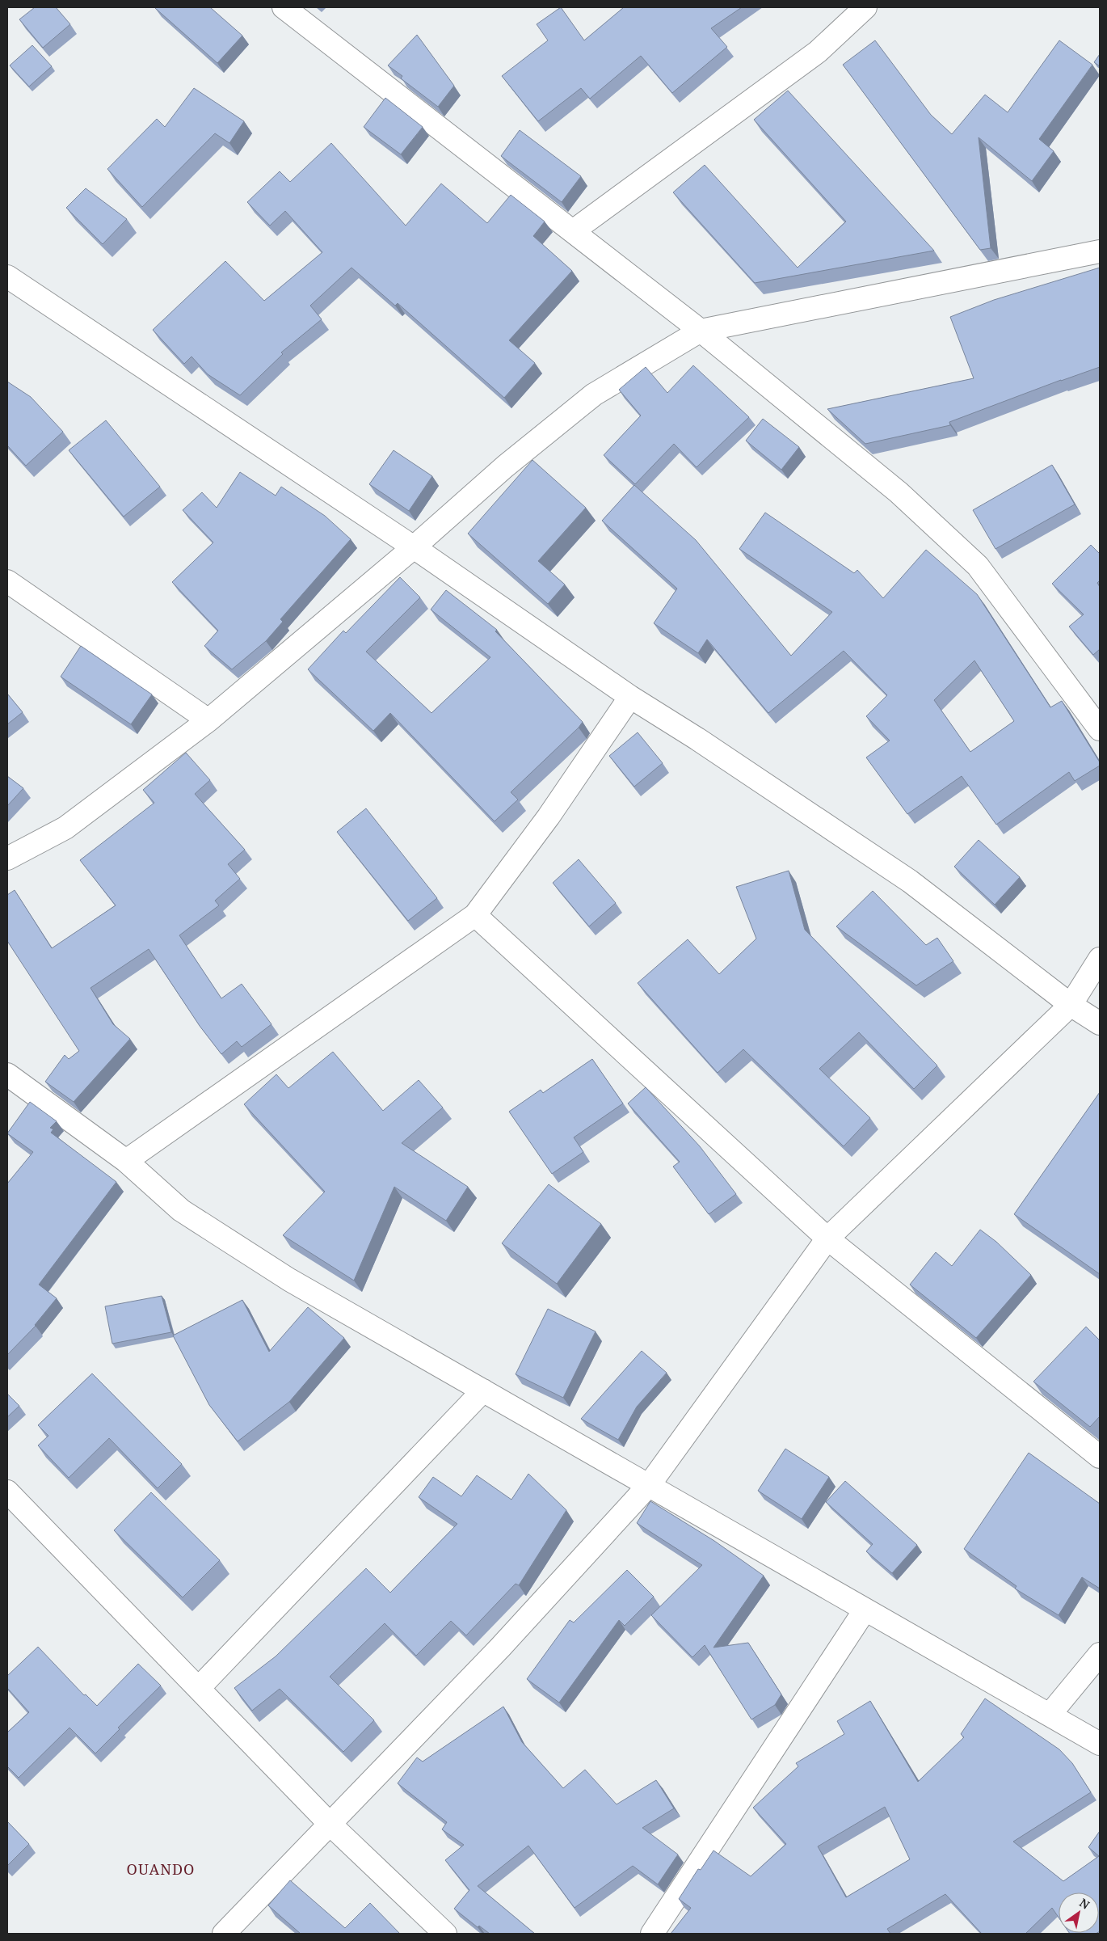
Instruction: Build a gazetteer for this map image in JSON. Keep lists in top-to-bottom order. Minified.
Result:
{"districts":["OUANDO"],"north":"top right"}
